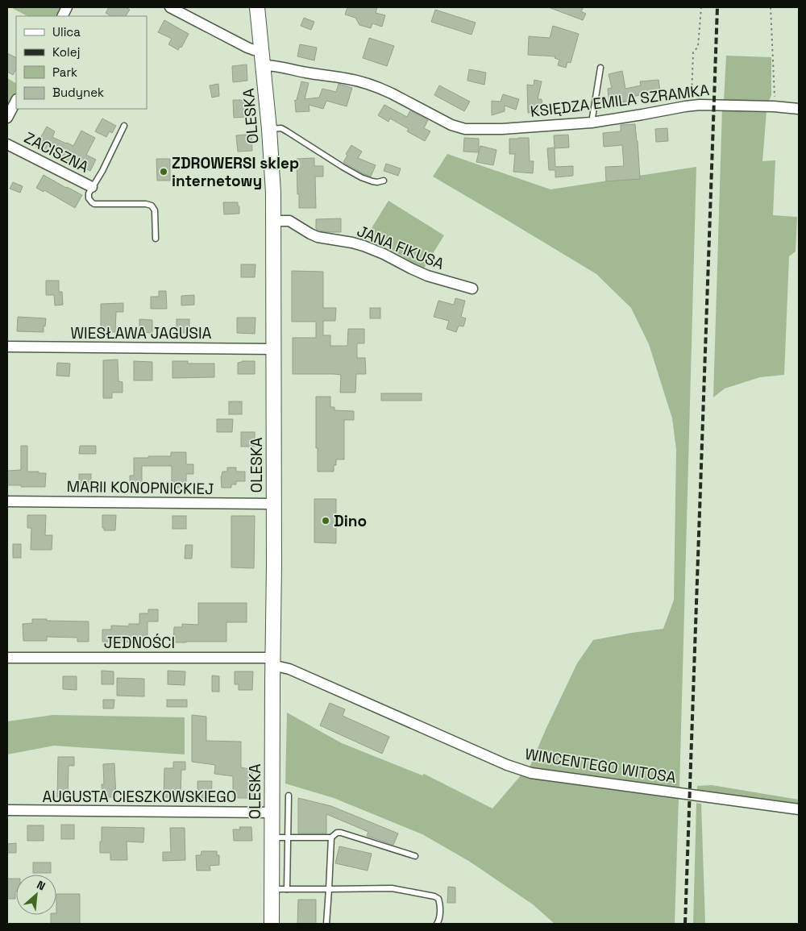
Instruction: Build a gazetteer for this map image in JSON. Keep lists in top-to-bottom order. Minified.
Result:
{"streets":{"street":["KSIĘDZA EMILA SZRAMKA","OLESKA","ZACISZNA","JANA FIKUSA","WIESŁAWA JAGUSIA","MARII KONOPNICKIEJ","JEDNOŚCI","WINCENTEGO WITOSA","AUGUSTA CIESZKOWSKIEGO"]},"crossings":[["KSIĘDZA EMILA SZRAMKA","OLESKA"],["OLESKA","JANA FIKUSA"],["OLESKA","WIESŁAWA JAGUSIA"],["OLESKA","MARII KONOPNICKIEJ"],["OLESKA","JEDNOŚCI"],["OLESKA","WINCENTEGO WITOSA"],["OLESKA","AUGUSTA CIESZKOWSKIEGO"],["JEDNOŚCI","WINCENTEGO WITOSA"]],"places":["ZDROWERSI sklep internetowy","Dino"],"legend":["Ulica","Kolej","Park","Budynek"],"north":"top right"}
